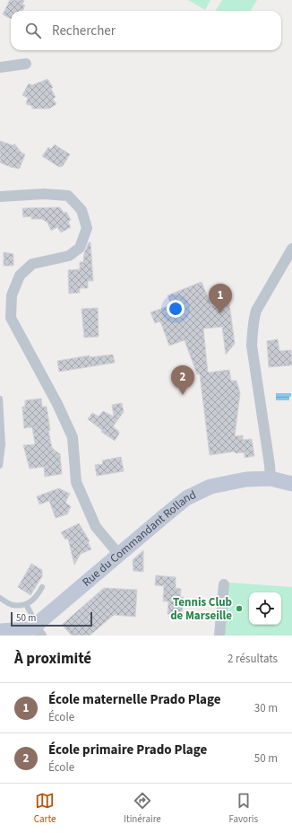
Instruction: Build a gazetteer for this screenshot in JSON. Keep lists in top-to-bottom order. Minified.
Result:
{"streets":{"street":["Rue du Commandant Rolland"]},"places":["Tennis Club de Marseille"],"scale_bar":"50 m","page":{"search":"Rechercher","pins":["1","2"],"scale":"50 m","heading":["À proximité","2 résultats"],"list":[{"mark":"1","name":"École maternelle Prado Plage","note":"École","value":"30 m"},{"mark":"2","name":"École primaire Prado Plage","note":"École","value":"50 m"}],"nav":["Carte","Itinéraire","Favoris"]}}
